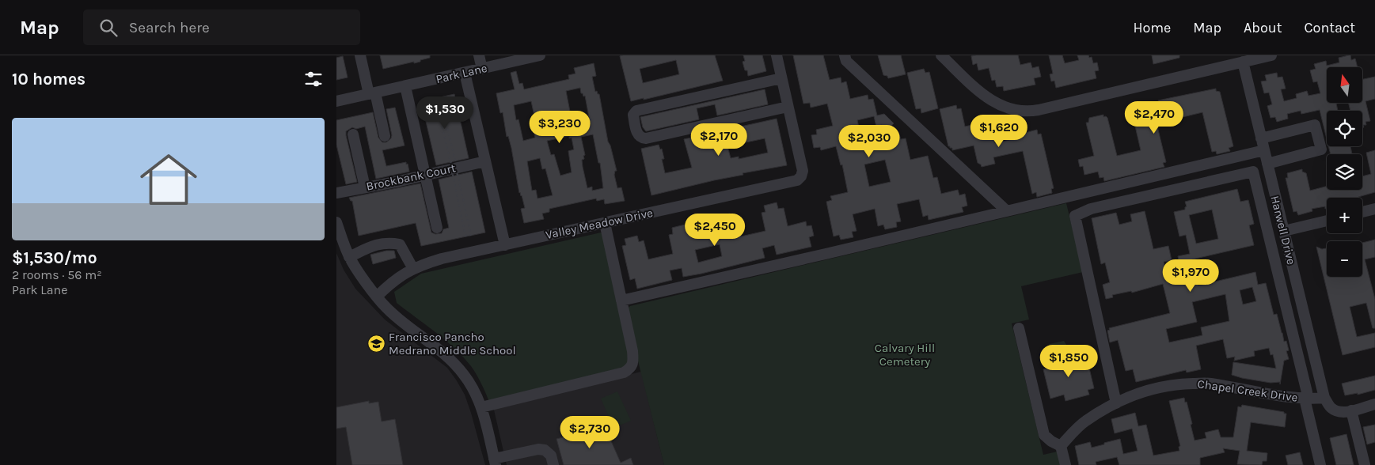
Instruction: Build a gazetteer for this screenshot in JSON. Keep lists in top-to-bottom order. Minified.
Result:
{"streets":{"street":["Park Lane","Brockbank Court","Valley Meadow Drive","Harwell Drive","Chapel Creek Drive"]},"crossings":[["Harwell Drive","Chapel Creek Drive"]],"parks":["Calvary Hill Cemetery"],"places":{"school or university":["Francisco Pancho Medrano Middle School"]},"north":"top","page":{"header":"Map","search":"Search here","nav":["Home","Map","About","Contact"],"heading":"10 homes","map_buttons":["+","−"],"price":["$1,530","$2,470","$3,230","$1,620","$2,170","$2,030","$2,450","$1,970","$1,850","$2,730"],"list":[{"name":"$1,530/mo","note":"2 rooms · 56 m² · Park Lane"}]}}
